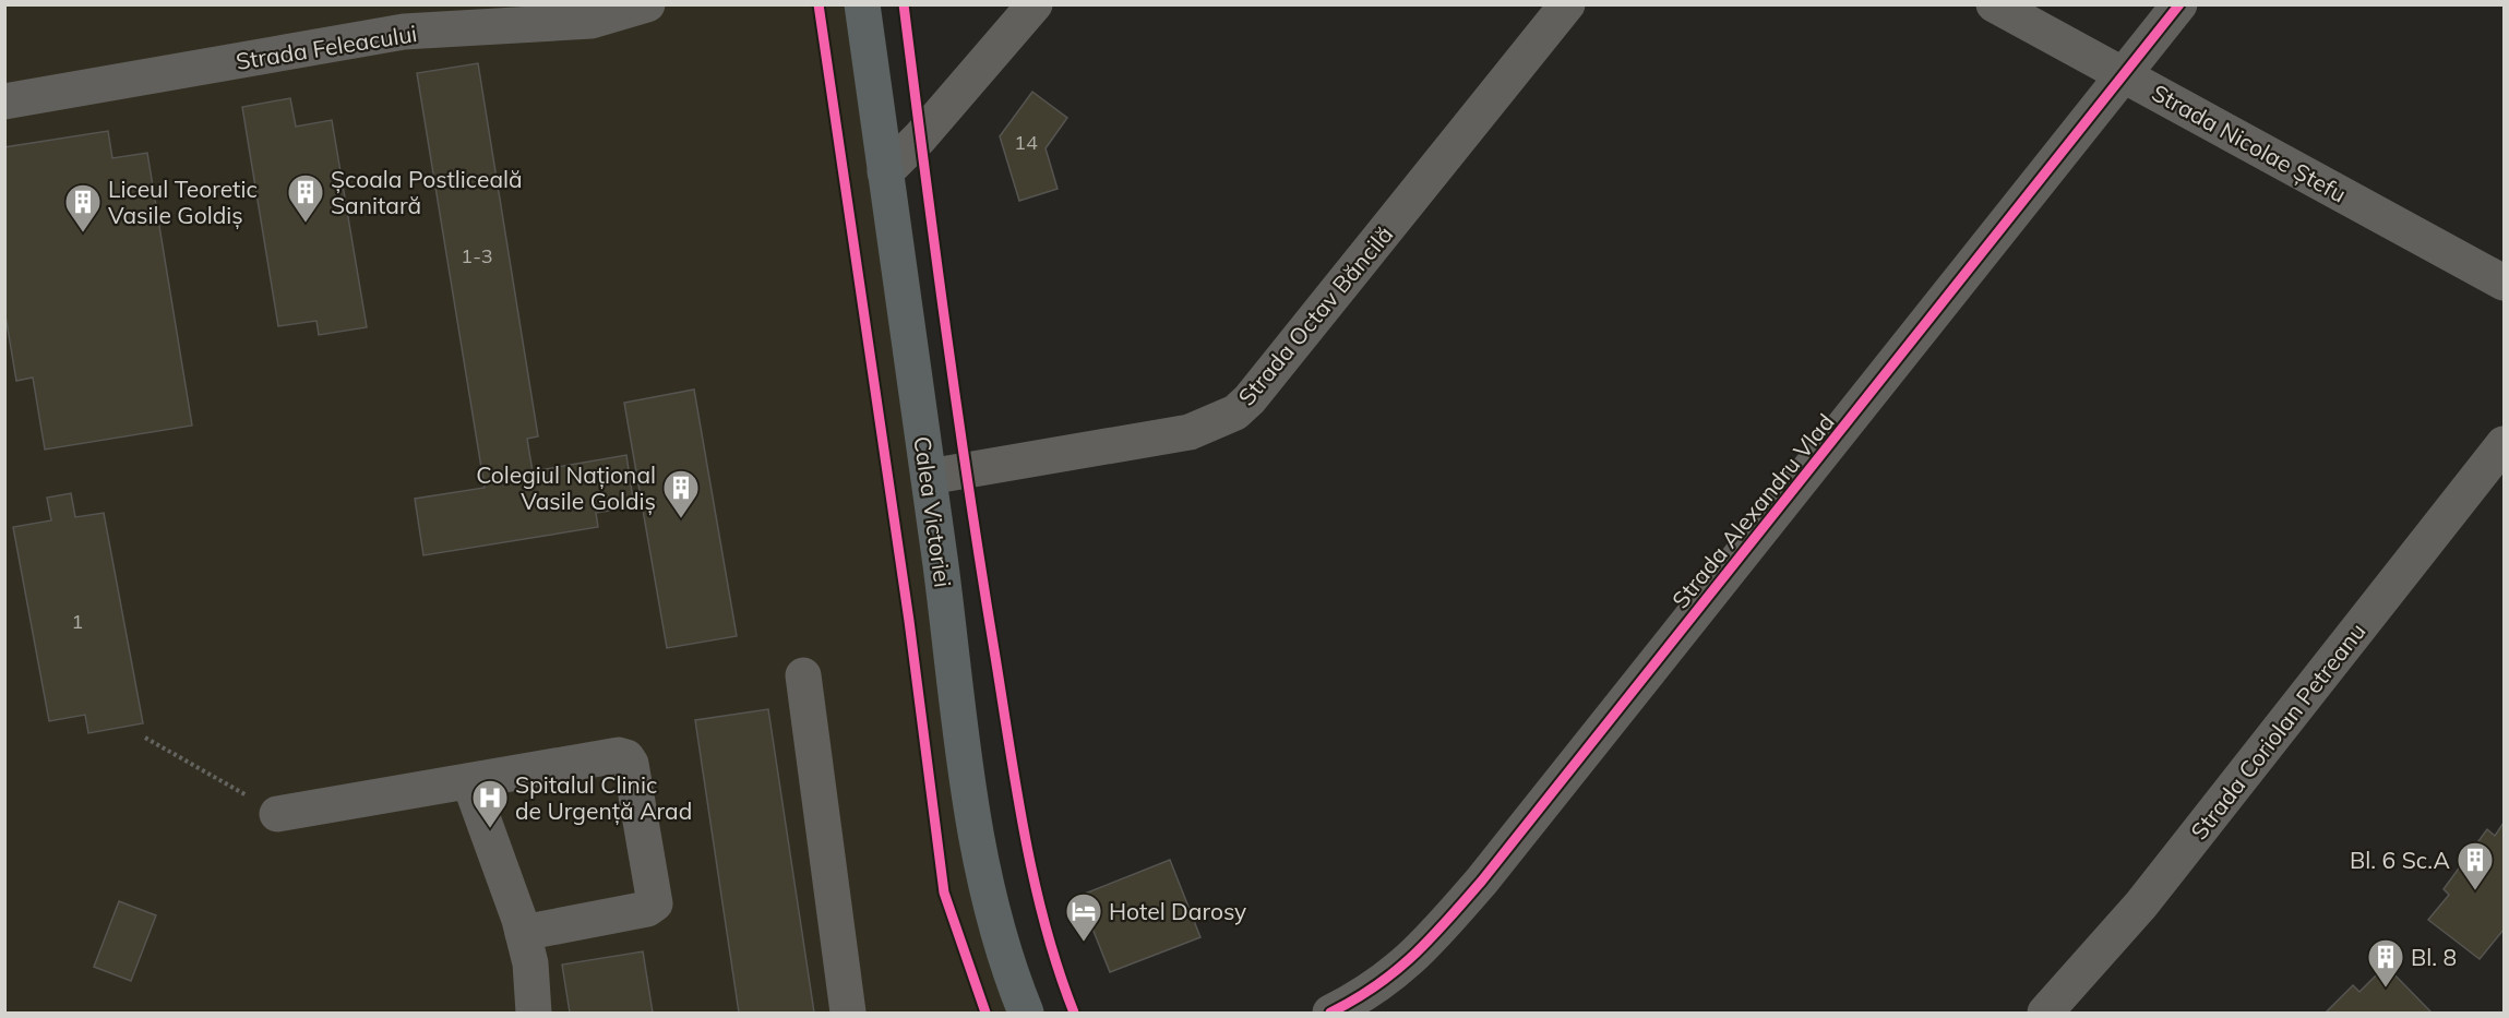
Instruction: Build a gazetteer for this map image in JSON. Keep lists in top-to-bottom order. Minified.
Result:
{"streets":{"main road":["Calea Victoriei"],"street":["Strada Feleacului","Strada Nicolae Ștefu","Strada Octav Băncilă","Strada Alexandru Vlad","Strada Coriolan Petreanu"]},"crossings":[["Strada Nicolae Ștefu","Strada Alexandru Vlad"],["Strada Octav Băncilă","Calea Victoriei"]],"places":{"building":["Școala Postliceală Sanitară","Liceul Teoretic Vasile Goldiș","Colegiul Național Vasile Goldiș","Bl. 6 Sc.A","Bl. 8"],"hospital":["Spitalul Clinic de Urgență Arad"],"hotel":["Hotel Darosy"]},"house_numbers":["14","1-3","1"]}
